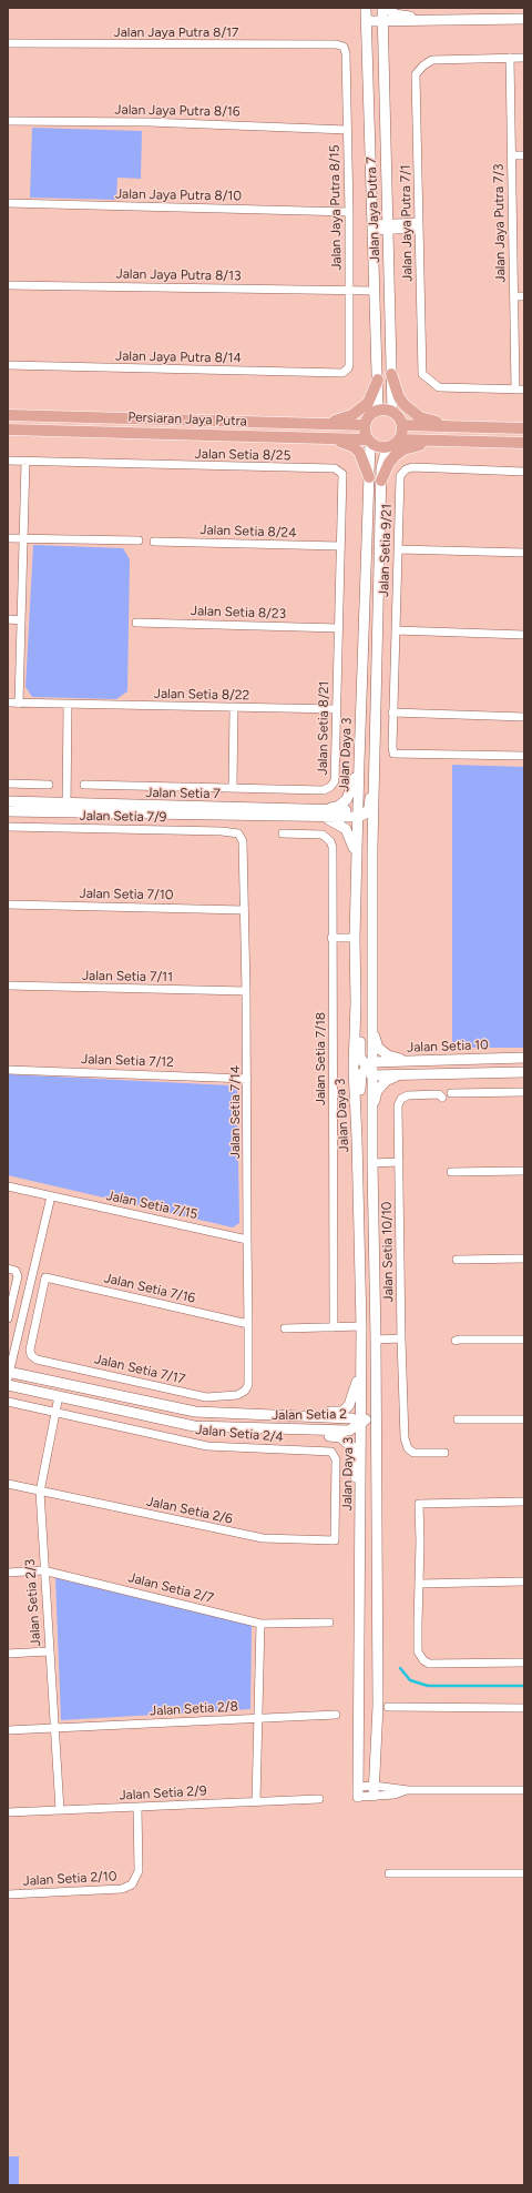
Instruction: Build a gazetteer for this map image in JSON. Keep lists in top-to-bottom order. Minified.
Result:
{"streets":{"main road":["Persiaran Jaya Putra"],"street":["Jalan Jaya Putra 8/17","Jalan Jaya Putra 8/16","Jalan Jaya Putra 8/10","Jalan Jaya Putra 8/15","Jalan Jaya Putra 7","Jalan Jaya Putra 7/1","Jalan Jaya Putra 7/3","Jalan Jaya Putra 8/13","Jalan Jaya Putra 8/14","Jalan Setia 8/25","Jalan Setia 8/24","Jalan Setia 9/21","Jalan Setia 8/23","Jalan Setia 8/22","Jalan Setia 8/21","Jalan Daya 3","Jalan Setia 7","Jalan Setia 7/9","Jalan Setia 7/10","Jalan Setia 7/11","Jalan Setia 10","Jalan Setia 7/18","Jalan Setia 7/12","Jalan Setia 7/14","Jalan Setia 7/15","Jalan Setia 10/10","Jalan Setia 7/16","Jalan Setia 7/17","Jalan Setia 2","Jalan Setia 2/4","Jalan Setia 2/6","Jalan Setia 2/7","Jalan Setia 2/3","Jalan Setia 2/8","Jalan Setia 2/9","Jalan Setia 2/10"]},"crossings":[["Jalan Jaya Putra 8/17","Jalan Jaya Putra 8/15"],["Jalan Jaya Putra 8/16","Jalan Jaya Putra 8/15"],["Jalan Jaya Putra 8/10","Jalan Jaya Putra 8/15"],["Jalan Jaya Putra 8/15","Jalan Jaya Putra 8/13"],["Jalan Jaya Putra 8/15","Jalan Jaya Putra 8/14"],["Jalan Jaya Putra 7","Persiaran Jaya Putra"],["Jalan Jaya Putra 7","Jalan Daya 3"],["Jalan Jaya Putra 7/1","Jalan Jaya Putra 7/3"],["Persiaran Jaya Putra","Jalan Daya 3"],["Jalan Setia 8/25","Jalan Setia 8/21"],["Jalan Setia 8/24","Jalan Setia 8/21"],["Jalan Setia 8/23","Jalan Setia 8/21"],["Jalan Setia 8/22","Jalan Setia 8/21"],["Jalan Daya 3","Jalan Setia 7"],["Jalan Daya 3","Jalan Setia 10"],["Jalan Daya 3","Jalan Setia 2"],["Jalan Setia 7/9","Jalan Setia 7/14"],["Jalan Setia 7/10","Jalan Setia 7/14"],["Jalan Setia 7/11","Jalan Setia 7/14"],["Jalan Setia 7/12","Jalan Setia 7/14"],["Jalan Setia 7/14","Jalan Setia 7/15"],["Jalan Setia 7/14","Jalan Setia 7/16"],["Jalan Setia 7/14","Jalan Setia 7/17"],["Jalan Setia 7/16","Jalan Setia 7/17"],["Jalan Setia 2","Jalan Setia 2/3"],["Jalan Setia 2/4","Jalan Setia 2/6"],["Jalan Setia 2/4","Jalan Setia 2/3"],["Jalan Setia 2/6","Jalan Setia 2/3"],["Jalan Setia 2/7","Jalan Setia 2/3"],["Jalan Setia 2/3","Jalan Setia 2/8"],["Jalan Setia 2/3","Jalan Setia 2/9"],["Jalan Setia 2/9","Jalan Setia 2/10"]]}
